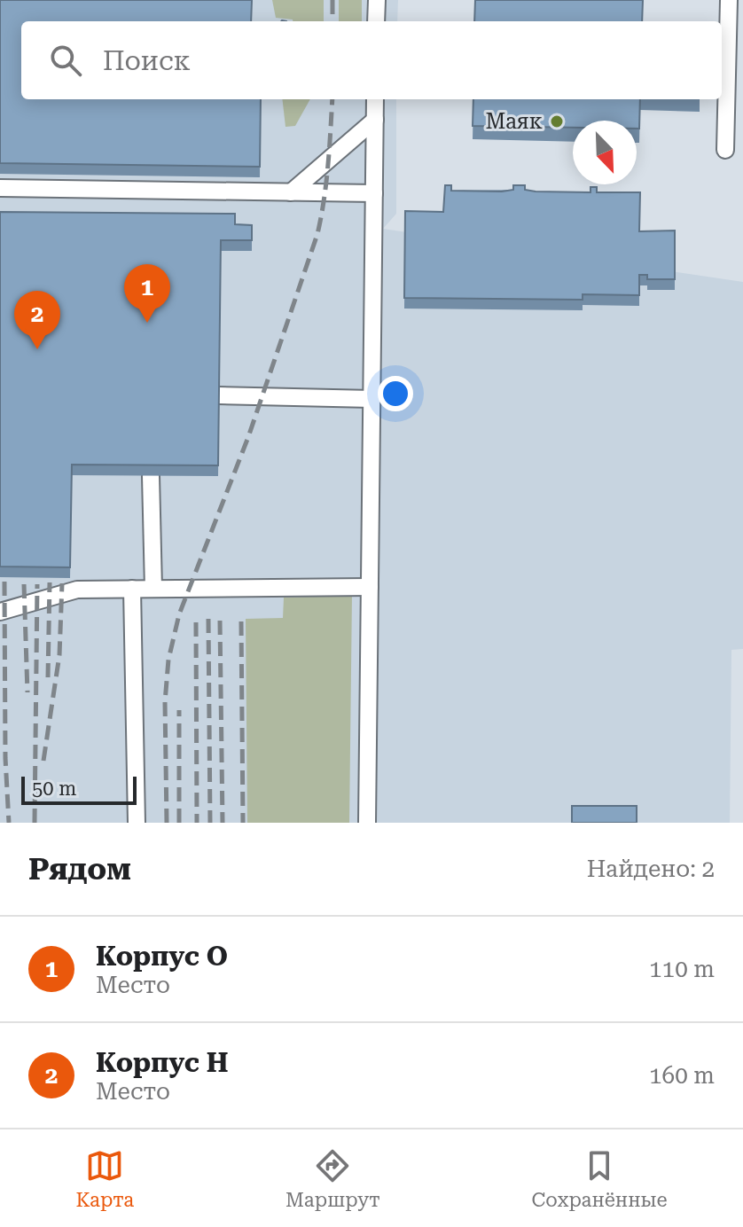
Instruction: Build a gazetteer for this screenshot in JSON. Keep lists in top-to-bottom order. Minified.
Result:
{"places":["Маяк"],"scale_bar":"50 m","north":"bottom right","page":{"search":"Поиск","pins":["1","2"],"scale":"50 m","heading":["Рядом","Найдено: 2"],"list":[{"mark":"1","name":"Корпус О","note":"Место","value":"110 m"},{"mark":"2","name":"Корпус Н","note":"Место","value":"160 m"}],"nav":["Карта","Маршрут","Сохранённые"]}}
